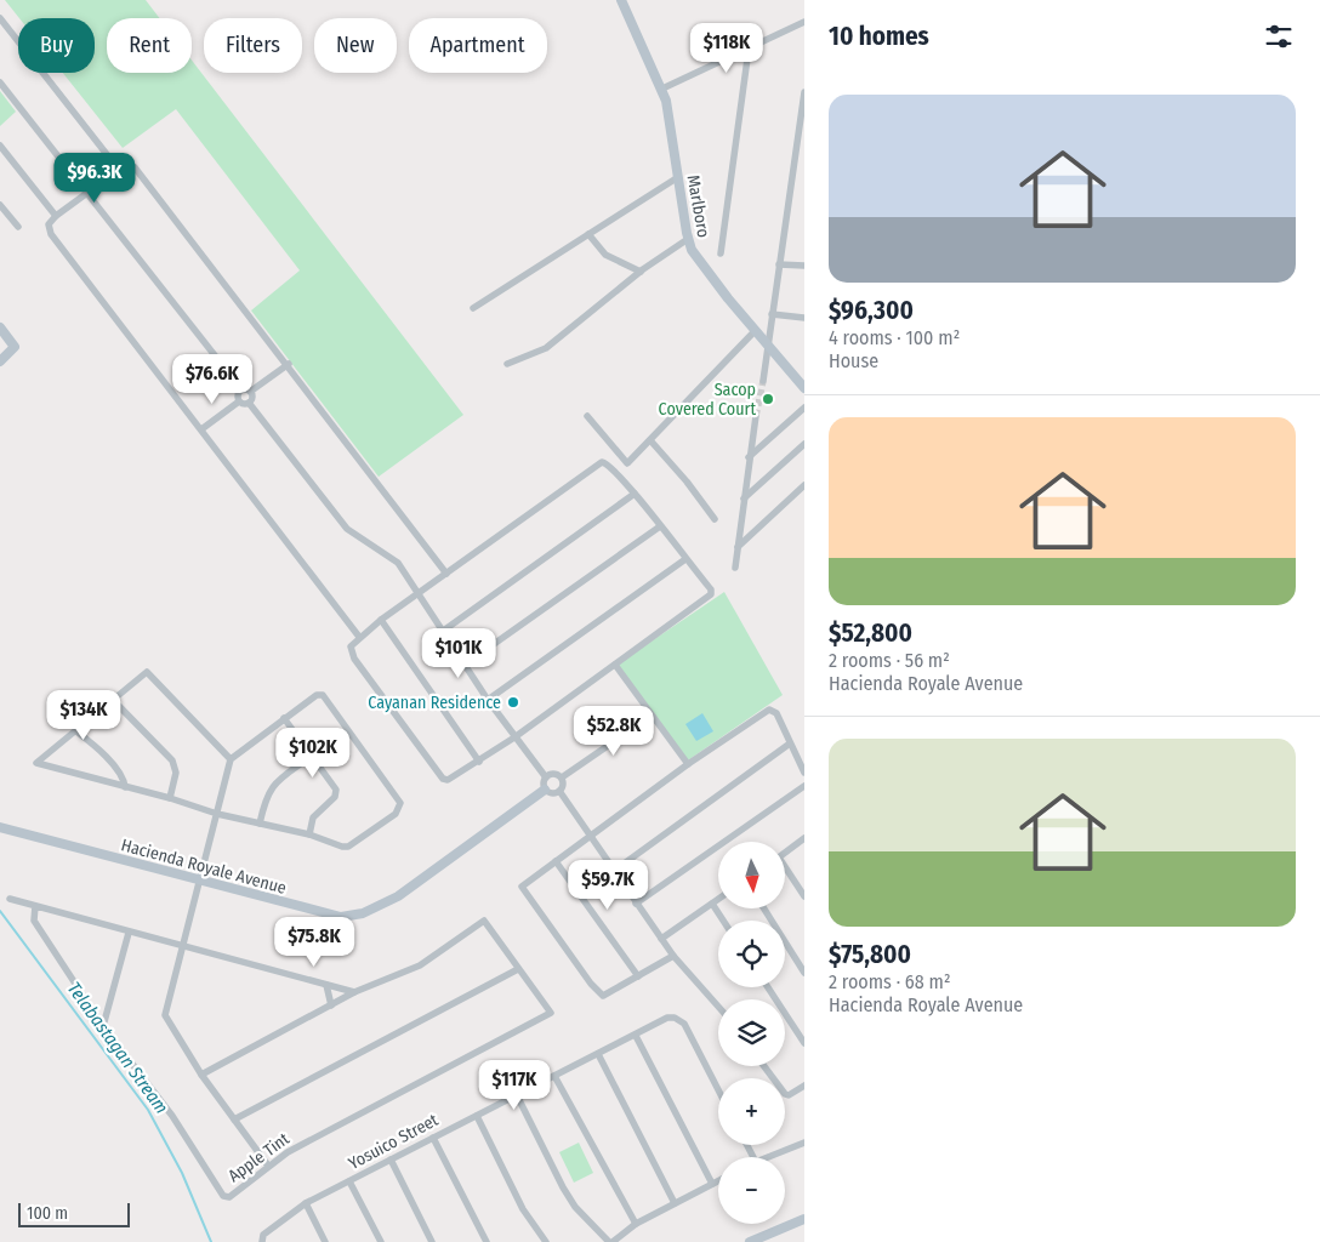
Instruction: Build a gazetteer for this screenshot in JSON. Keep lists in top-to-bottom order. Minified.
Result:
{"streets":{"street":["Marlboro","Hacienda Royale Avenue","Yosuico Street","Apple Tint"]},"water":["Telabastagan Stream"],"places":["Sacop Covered Court","Cayanan Residence"],"scale_bar":"100 m","north":"bottom","page":{"heading":"10 homes","chip":["Buy","Rent","Filters","New","Apartment"],"price":["$118K","$96.3K","$76.6K","$101K","$134K","$52.8K","$102K","$59.7K","$75.8K","$117K"],"list":[{"name":"$96,300","note":"4 rooms · 100 m² · House"},{"name":"$52,800","note":"2 rooms · 56 m² · Hacienda Royale Avenue"},{"name":"$75,800","note":"2 rooms · 68 m² · Hacienda Royale Avenue"}],"map_buttons":["+","−"],"scale":"100 m"}}
